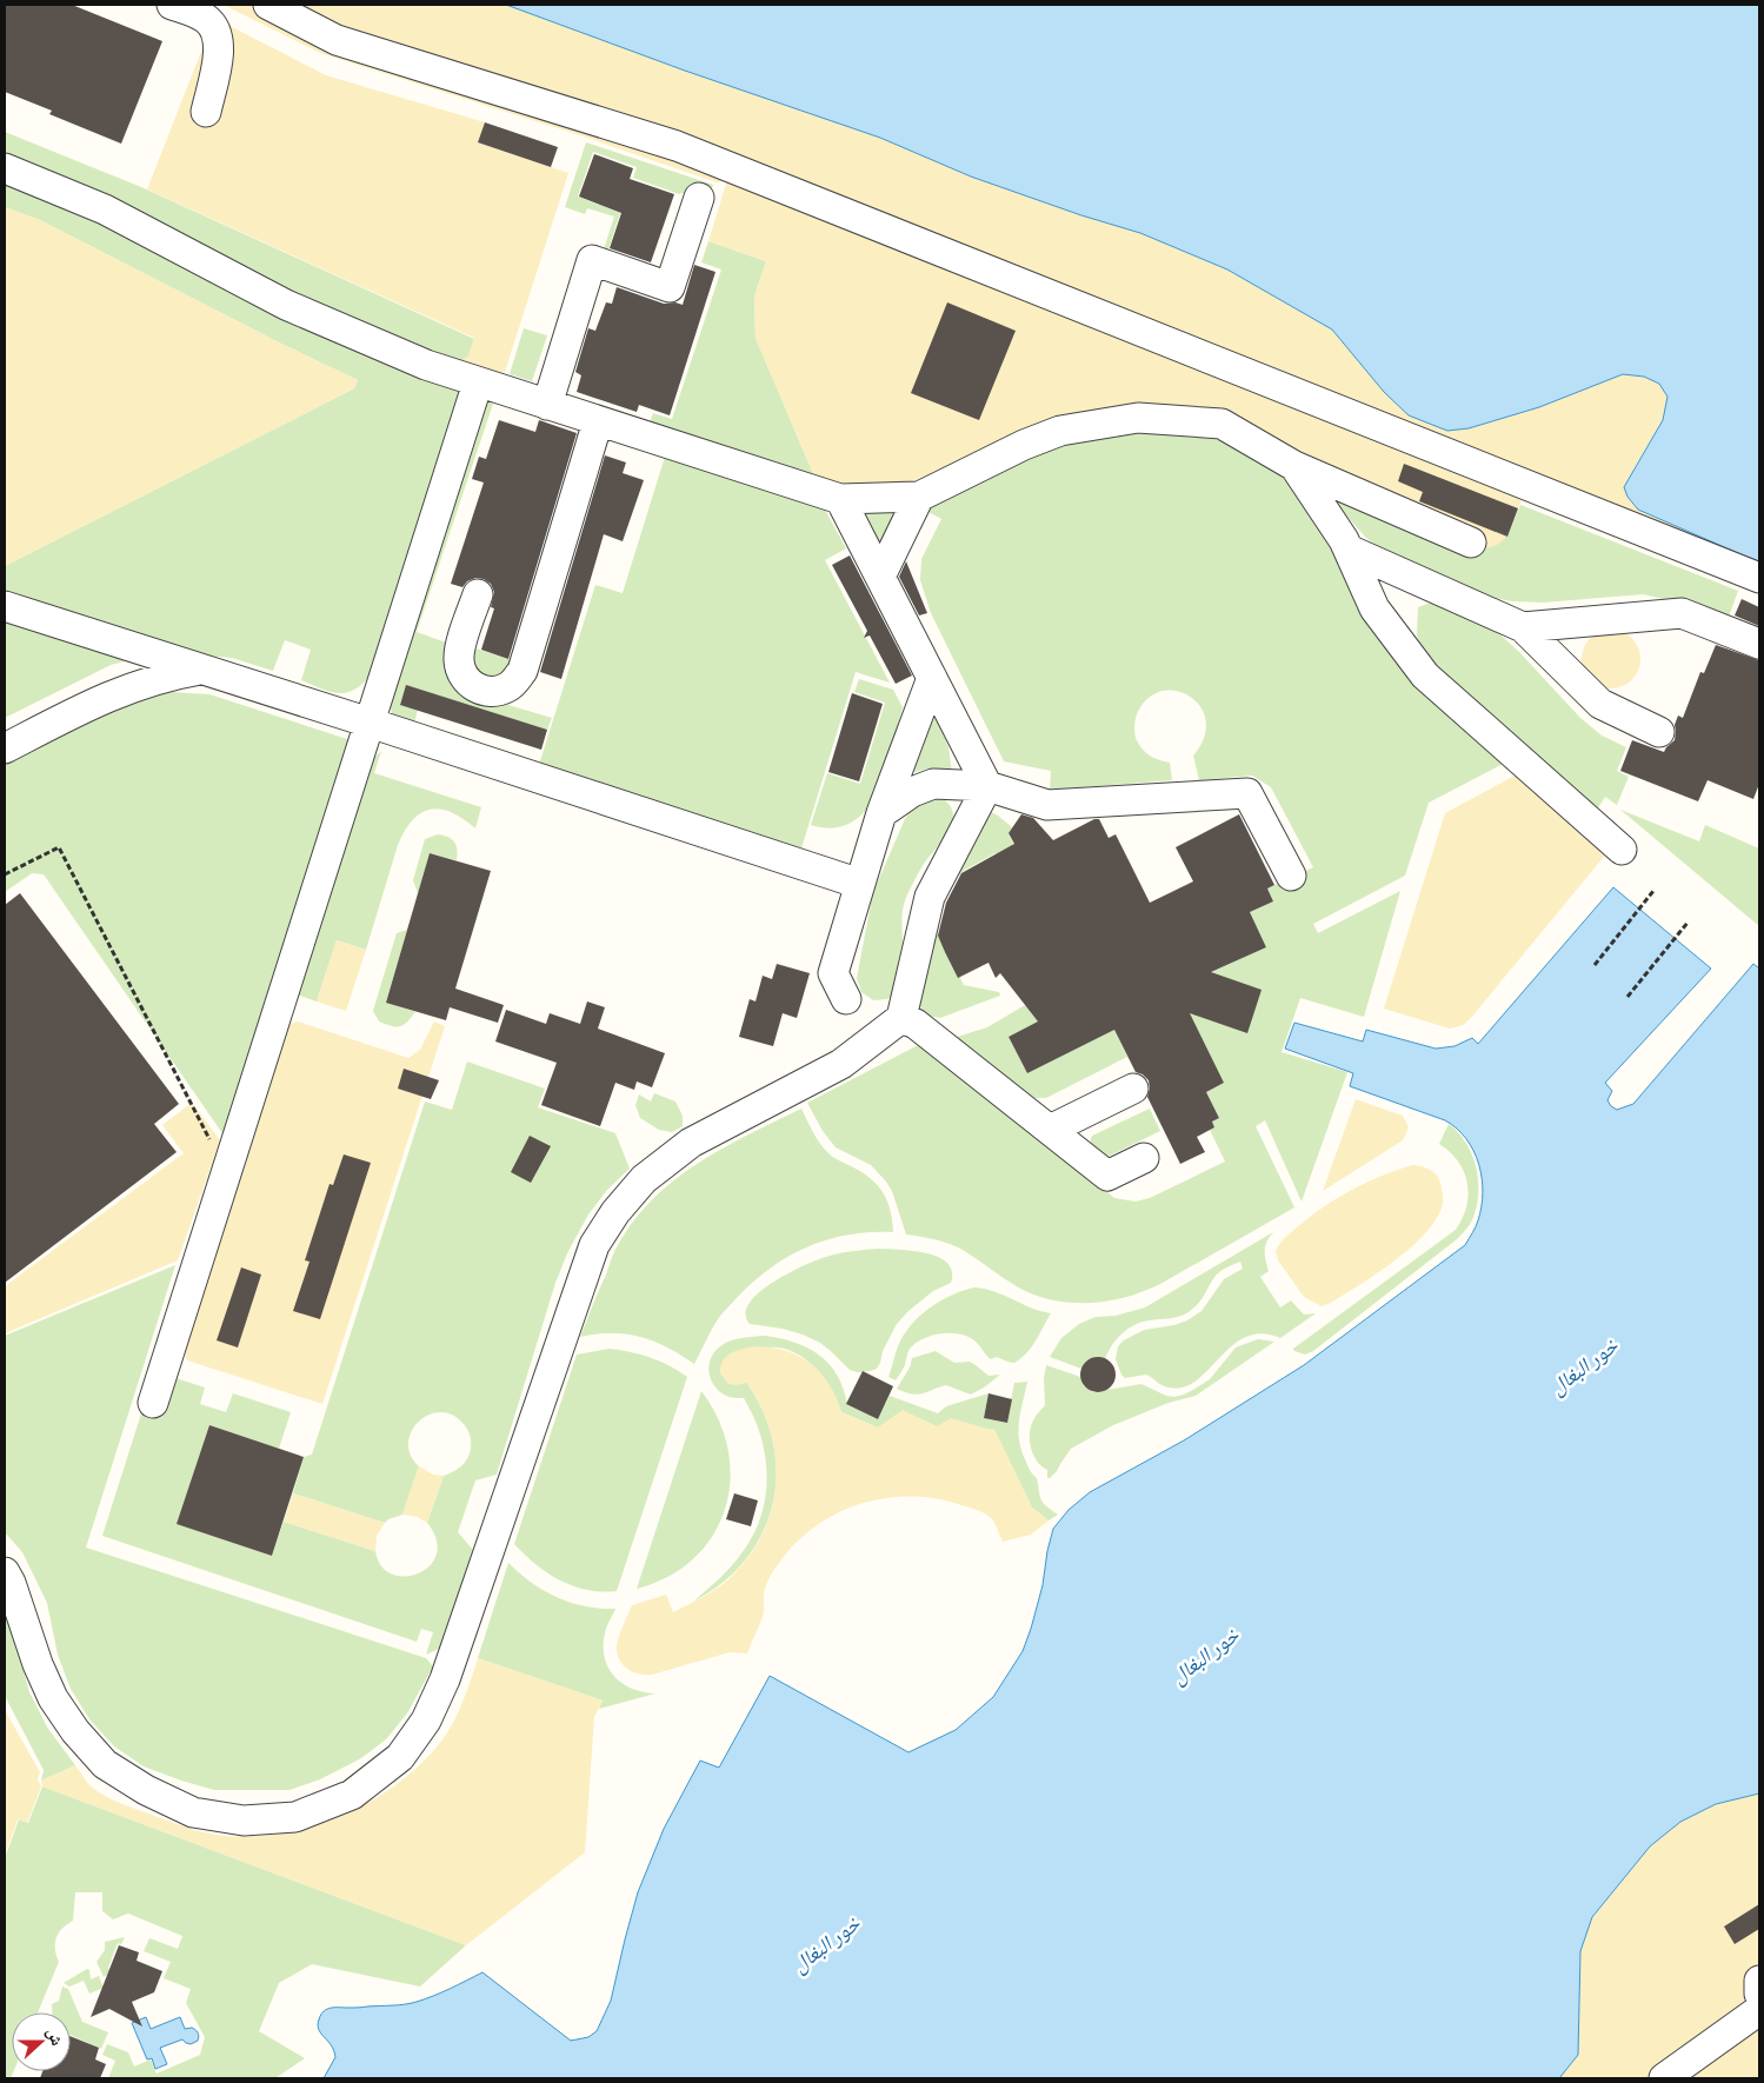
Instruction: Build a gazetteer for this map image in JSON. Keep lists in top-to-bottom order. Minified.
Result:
{"water":["خور البغال"],"north":"right"}
